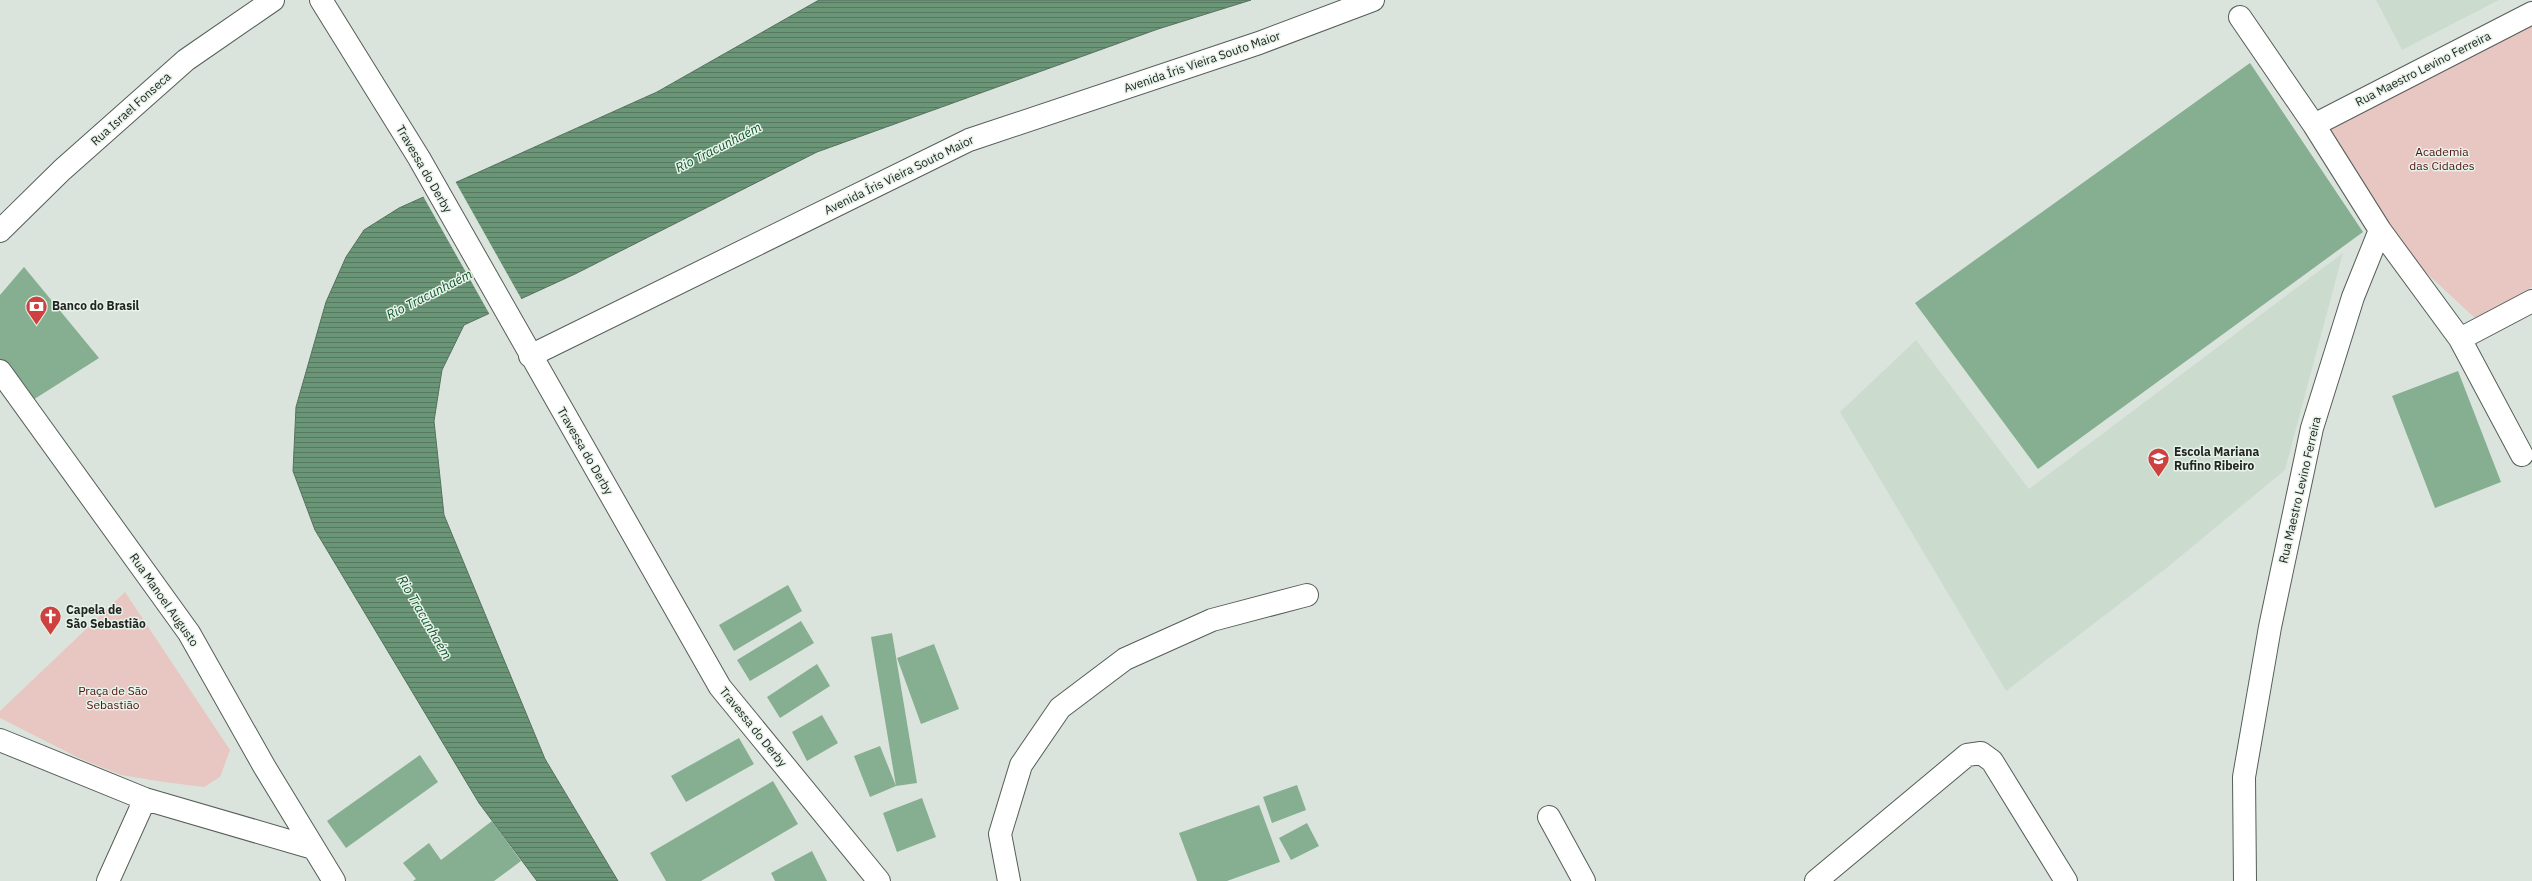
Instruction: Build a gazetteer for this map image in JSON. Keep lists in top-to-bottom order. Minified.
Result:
{"streets":{"street":["Avenida Íris Vieira Souto Maior","Rua Maestro Levino Ferreira","Rua Israel Fonseca","Travessa do Derby","Rua Manoel Augusto"]},"crossings":[["Avenida Íris Vieira Souto Maior","Travessa do Derby"]],"water":["Rio Tracunhaém"],"parks":["Academia das Cidades","Praça de São Sebastião"],"places":{"bank":["Banco do Brasil"],"school or university":["Escola Mariana Rufino Ribeiro"],"church":["Capela de São Sebastião"]}}
